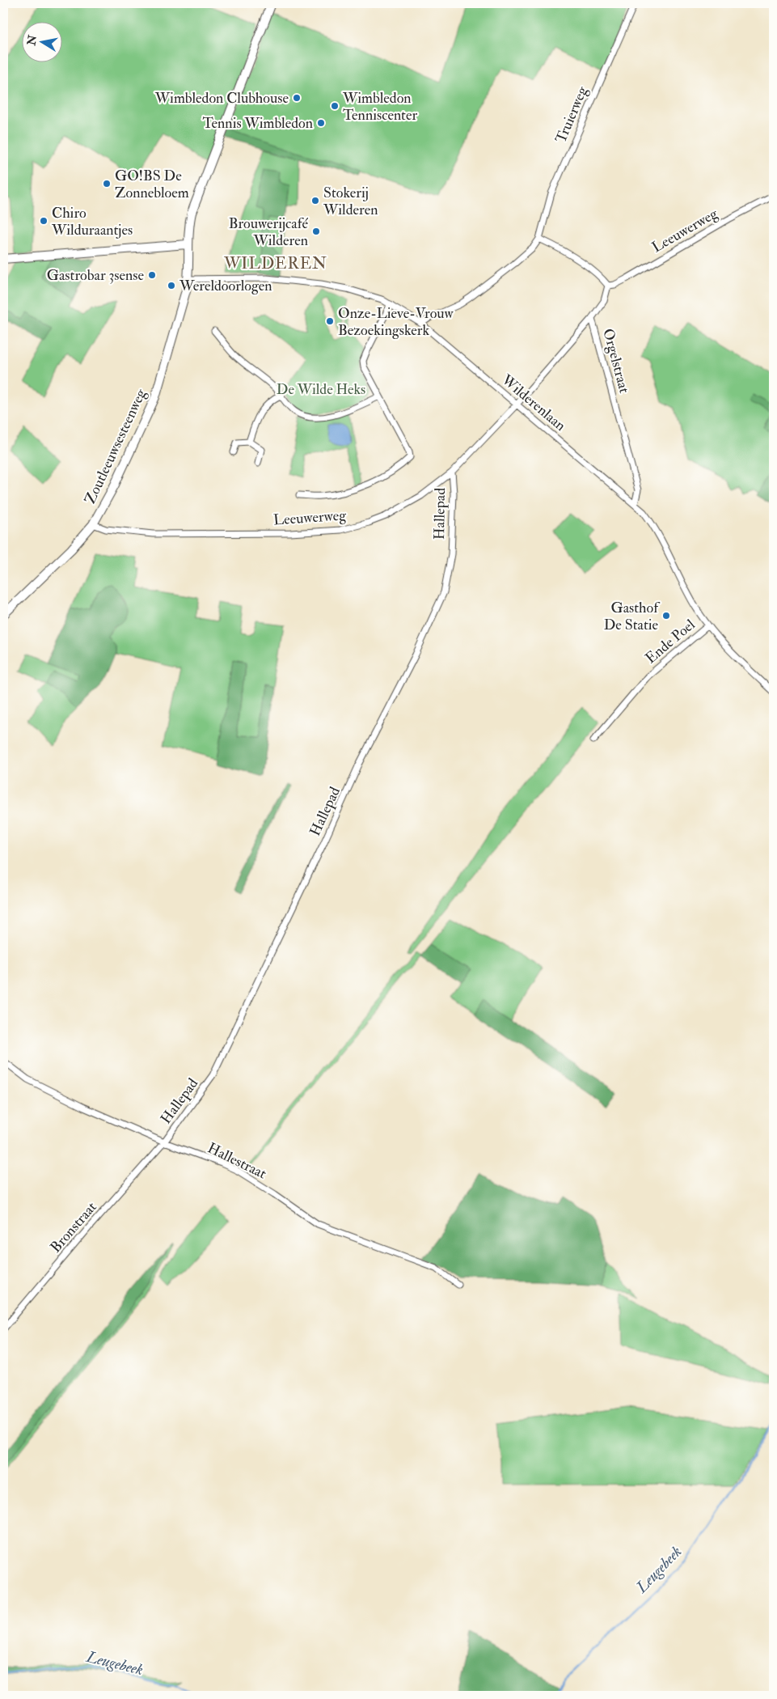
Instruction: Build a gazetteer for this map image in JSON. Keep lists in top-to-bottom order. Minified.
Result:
{"streets":{"street":["Truierweg","Leeuwerweg","Orgelstraat","Wilderenlaan","Zoutleeuwsesteenweg","Hallepad","Ende Poel","Hallestraat","Bronstraat"]},"crossings":[["Leeuwerweg","Orgelstraat"],["Leeuwerweg","Wilderenlaan"],["Leeuwerweg","Zoutleeuwsesteenweg"],["Leeuwerweg","Hallepad"],["Orgelstraat","Wilderenlaan"],["Wilderenlaan","Zoutleeuwsesteenweg"],["Wilderenlaan","Ende Poel"],["Hallepad","Hallestraat"],["Hallepad","Bronstraat"],["Hallestraat","Bronstraat"]],"districts":["WILDEREN"],"water":["Leugebeek"],"parks":["De Wilde Heks"],"places":["Wimbledon Clubhouse","Wimbledon Tenniscenter","Tennis Wimbledon","GO!BS De Zonnebloem","Stokerij Wilderen","Chiro Wilduraantjes","Brouwerijcafé Wilderen","Gastrobar 3sense","Wereldoorlogen","Onze-Lieve-Vrouw Bezoekingskerk","Gasthof De Statie"],"north":"left"}
